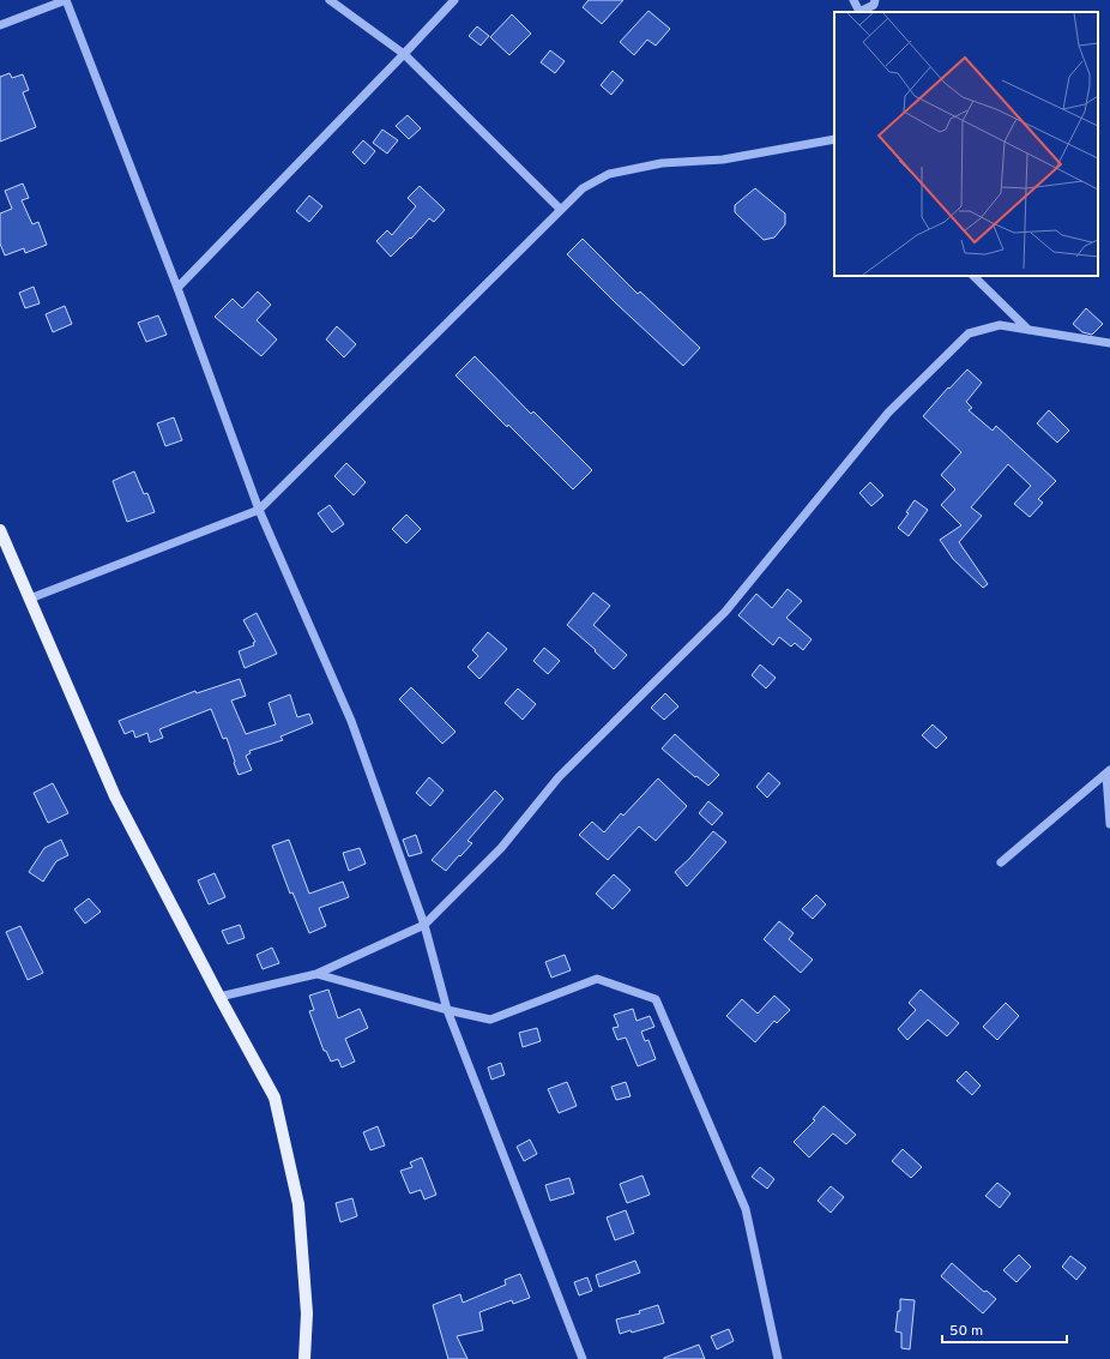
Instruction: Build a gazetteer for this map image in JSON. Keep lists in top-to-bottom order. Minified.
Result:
{"scale_bar":"50 m"}
